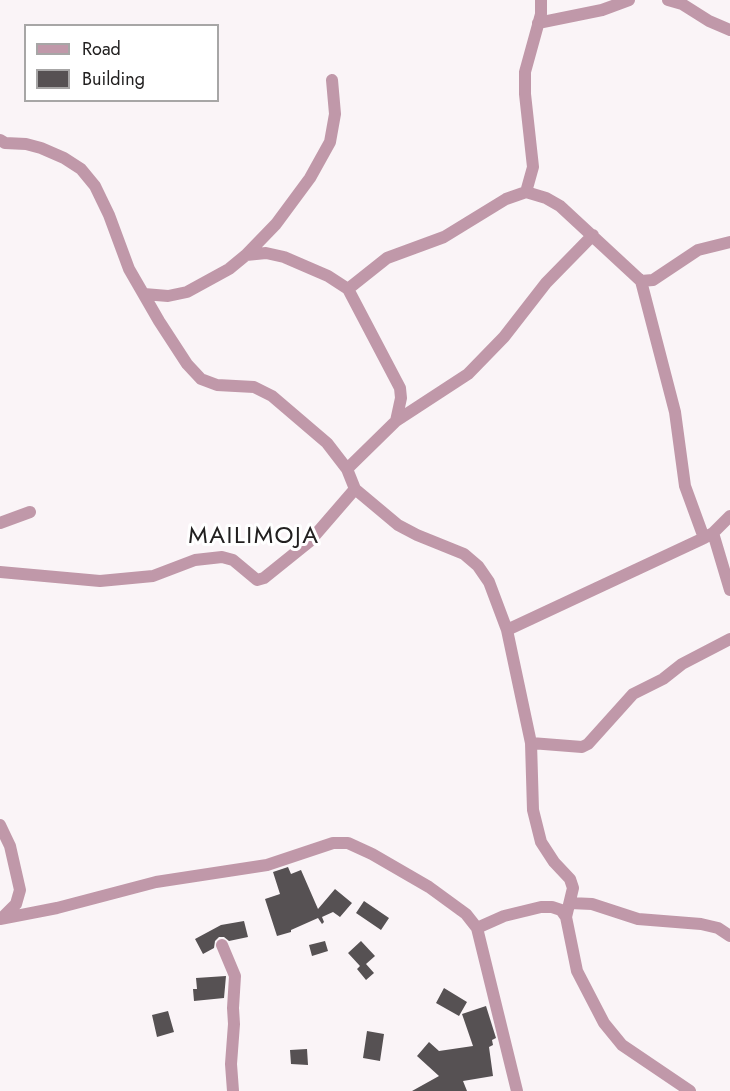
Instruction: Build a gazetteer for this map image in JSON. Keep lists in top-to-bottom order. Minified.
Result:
{"districts":["MAILIMOJA"],"legend":["Road","Building"]}
